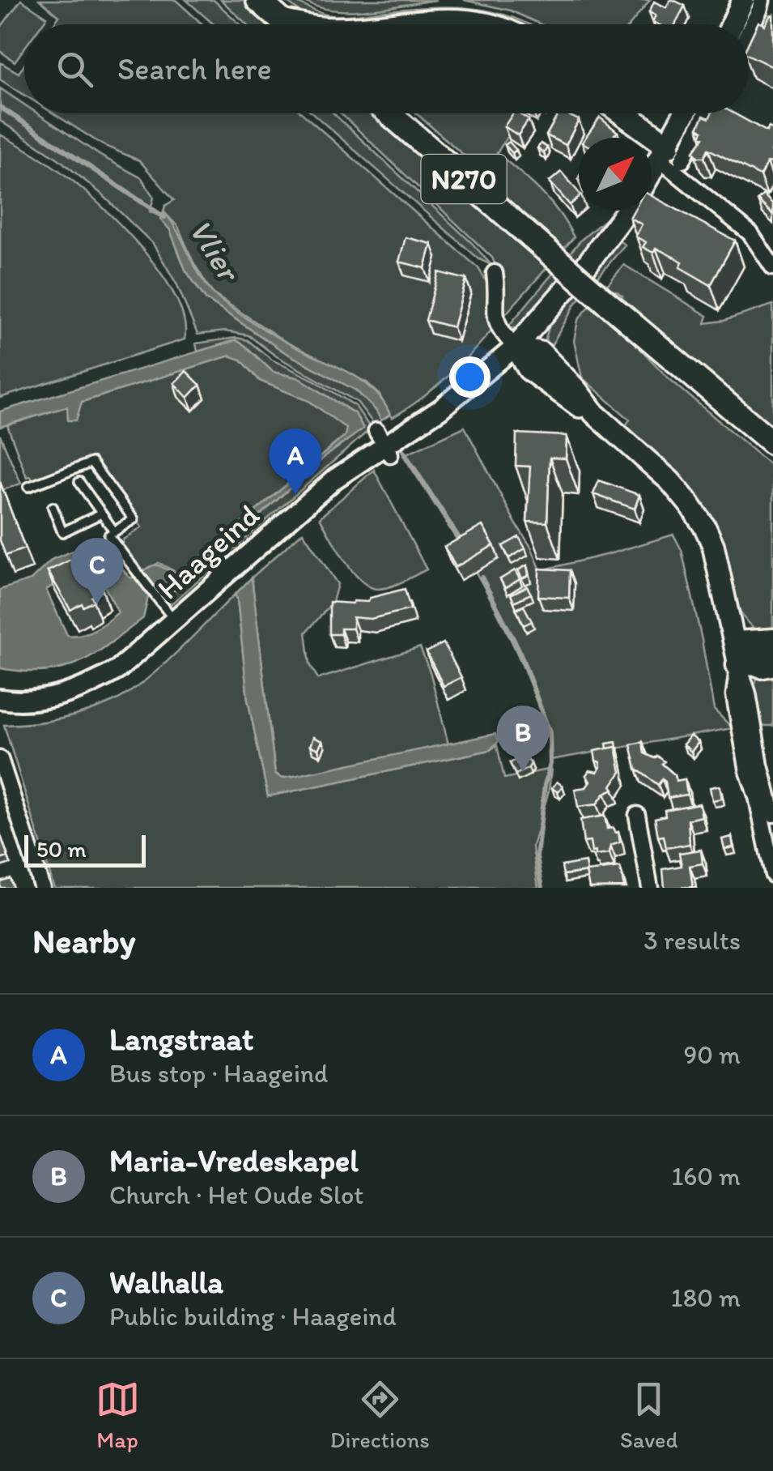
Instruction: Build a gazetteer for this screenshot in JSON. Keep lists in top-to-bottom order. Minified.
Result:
{"streets":{"main road":["N270","Haageind"]},"water":["Vlier"],"scale_bar":"50 m","north":"top right","page":{"search":"Search here","pins":["A","C","B"],"scale":"50 m","heading":["Nearby","3 results"],"list":[{"mark":"A","name":"Langstraat","note":"Bus stop · Haageind","value":"90 m"},{"mark":"B","name":"Maria-Vredeskapel","note":"Church · Het Oude Slot","value":"160 m"},{"mark":"C","name":"Walhalla","note":"Public building · Haageind","value":"180 m"}],"nav":["Map","Directions","Saved"]}}
